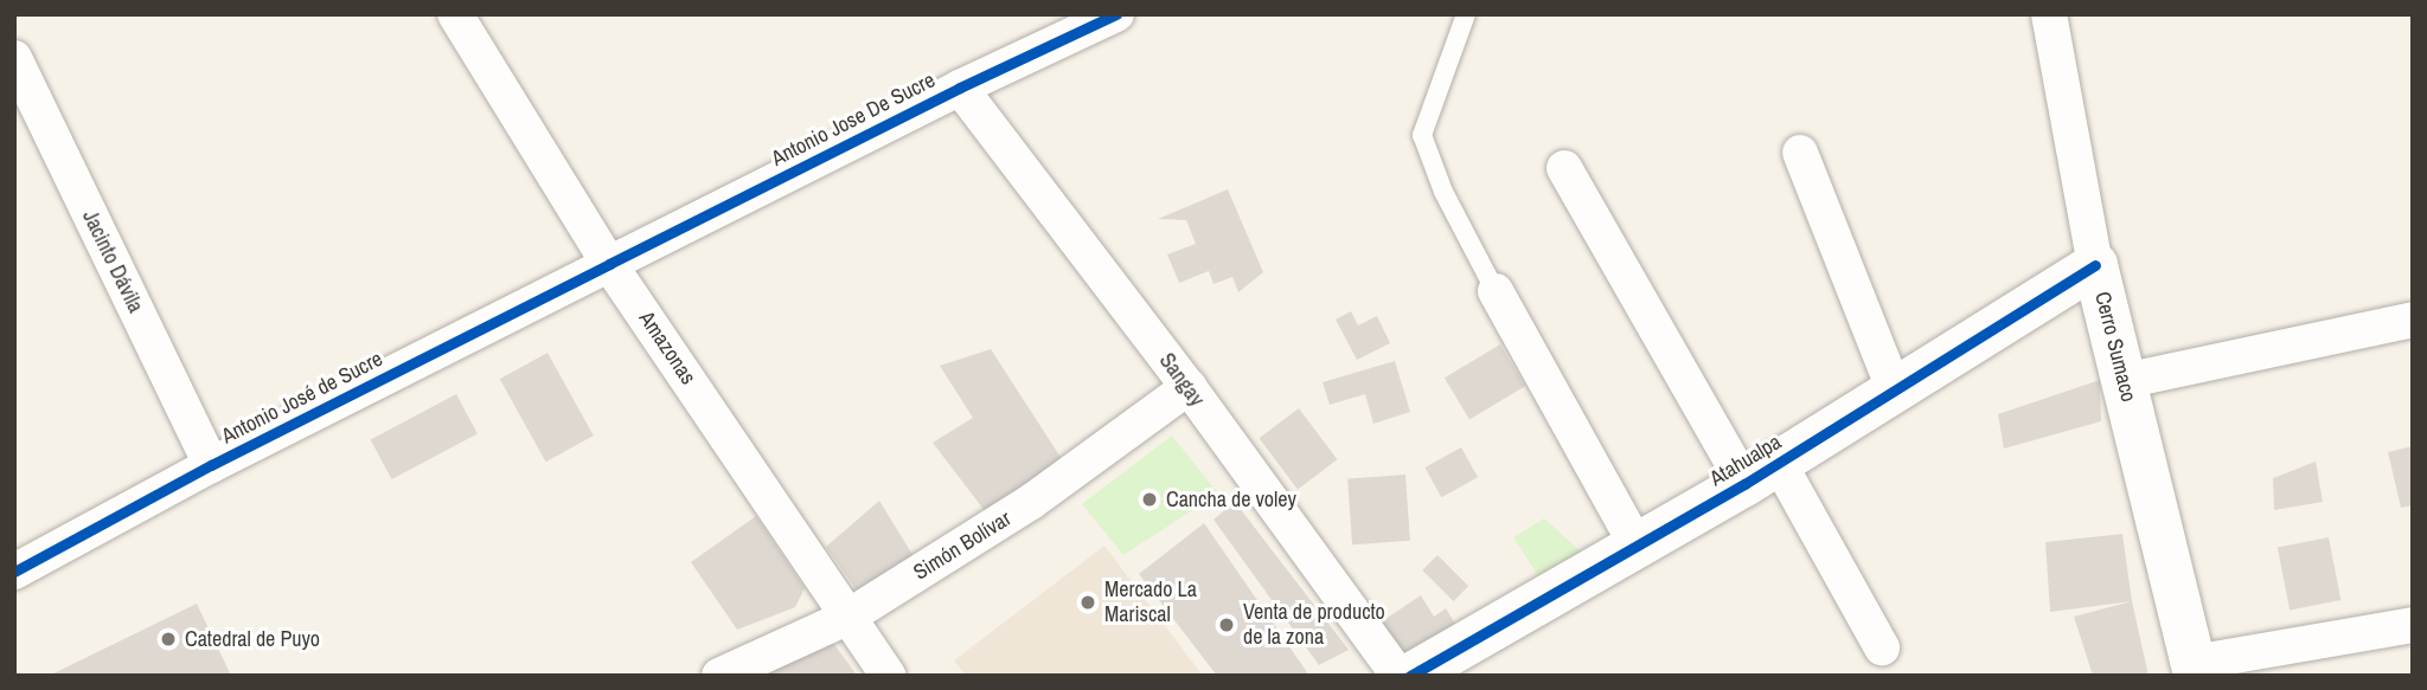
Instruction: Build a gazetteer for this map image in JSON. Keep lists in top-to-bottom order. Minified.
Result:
{"streets":{"street":["Antonio Jose De Sucre","Jacinto Dávila","Cerro Sumaco","Amazonas","Sangay","Antonio José de Sucre","Atahualpa","Simón Bolívar"]},"crossings":[["Antonio Jose De Sucre","Amazonas"],["Antonio Jose De Sucre","Sangay"],["Antonio Jose De Sucre","Antonio José de Sucre"],["Jacinto Dávila","Antonio José de Sucre"],["Cerro Sumaco","Atahualpa"],["Amazonas","Antonio José de Sucre"],["Amazonas","Simón Bolívar"],["Sangay","Simón Bolívar"]],"places":["Cancha de voley","Mercado La Mariscal","Venta de producto de la zona","Catedral de Puyo"]}
